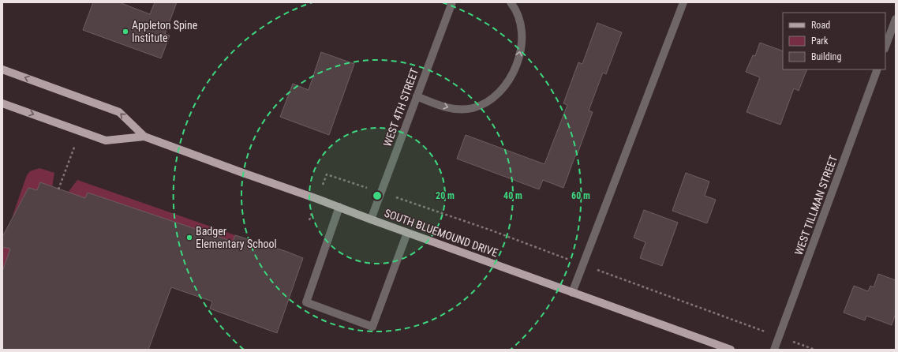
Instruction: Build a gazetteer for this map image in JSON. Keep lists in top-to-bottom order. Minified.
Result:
{"streets":{"main road":["SOUTH BLUEMOUND DRIVE"],"street":["WEST 4TH STREET","WEST TILLMAN STREET"]},"crossings":[["WEST 4TH STREET","SOUTH BLUEMOUND DRIVE"]],"places":["Appleton Spine Institute","Badger Elementary School"],"legend":["Road","Park","Building"],"rings":["20 m","40 m","60 m"]}
